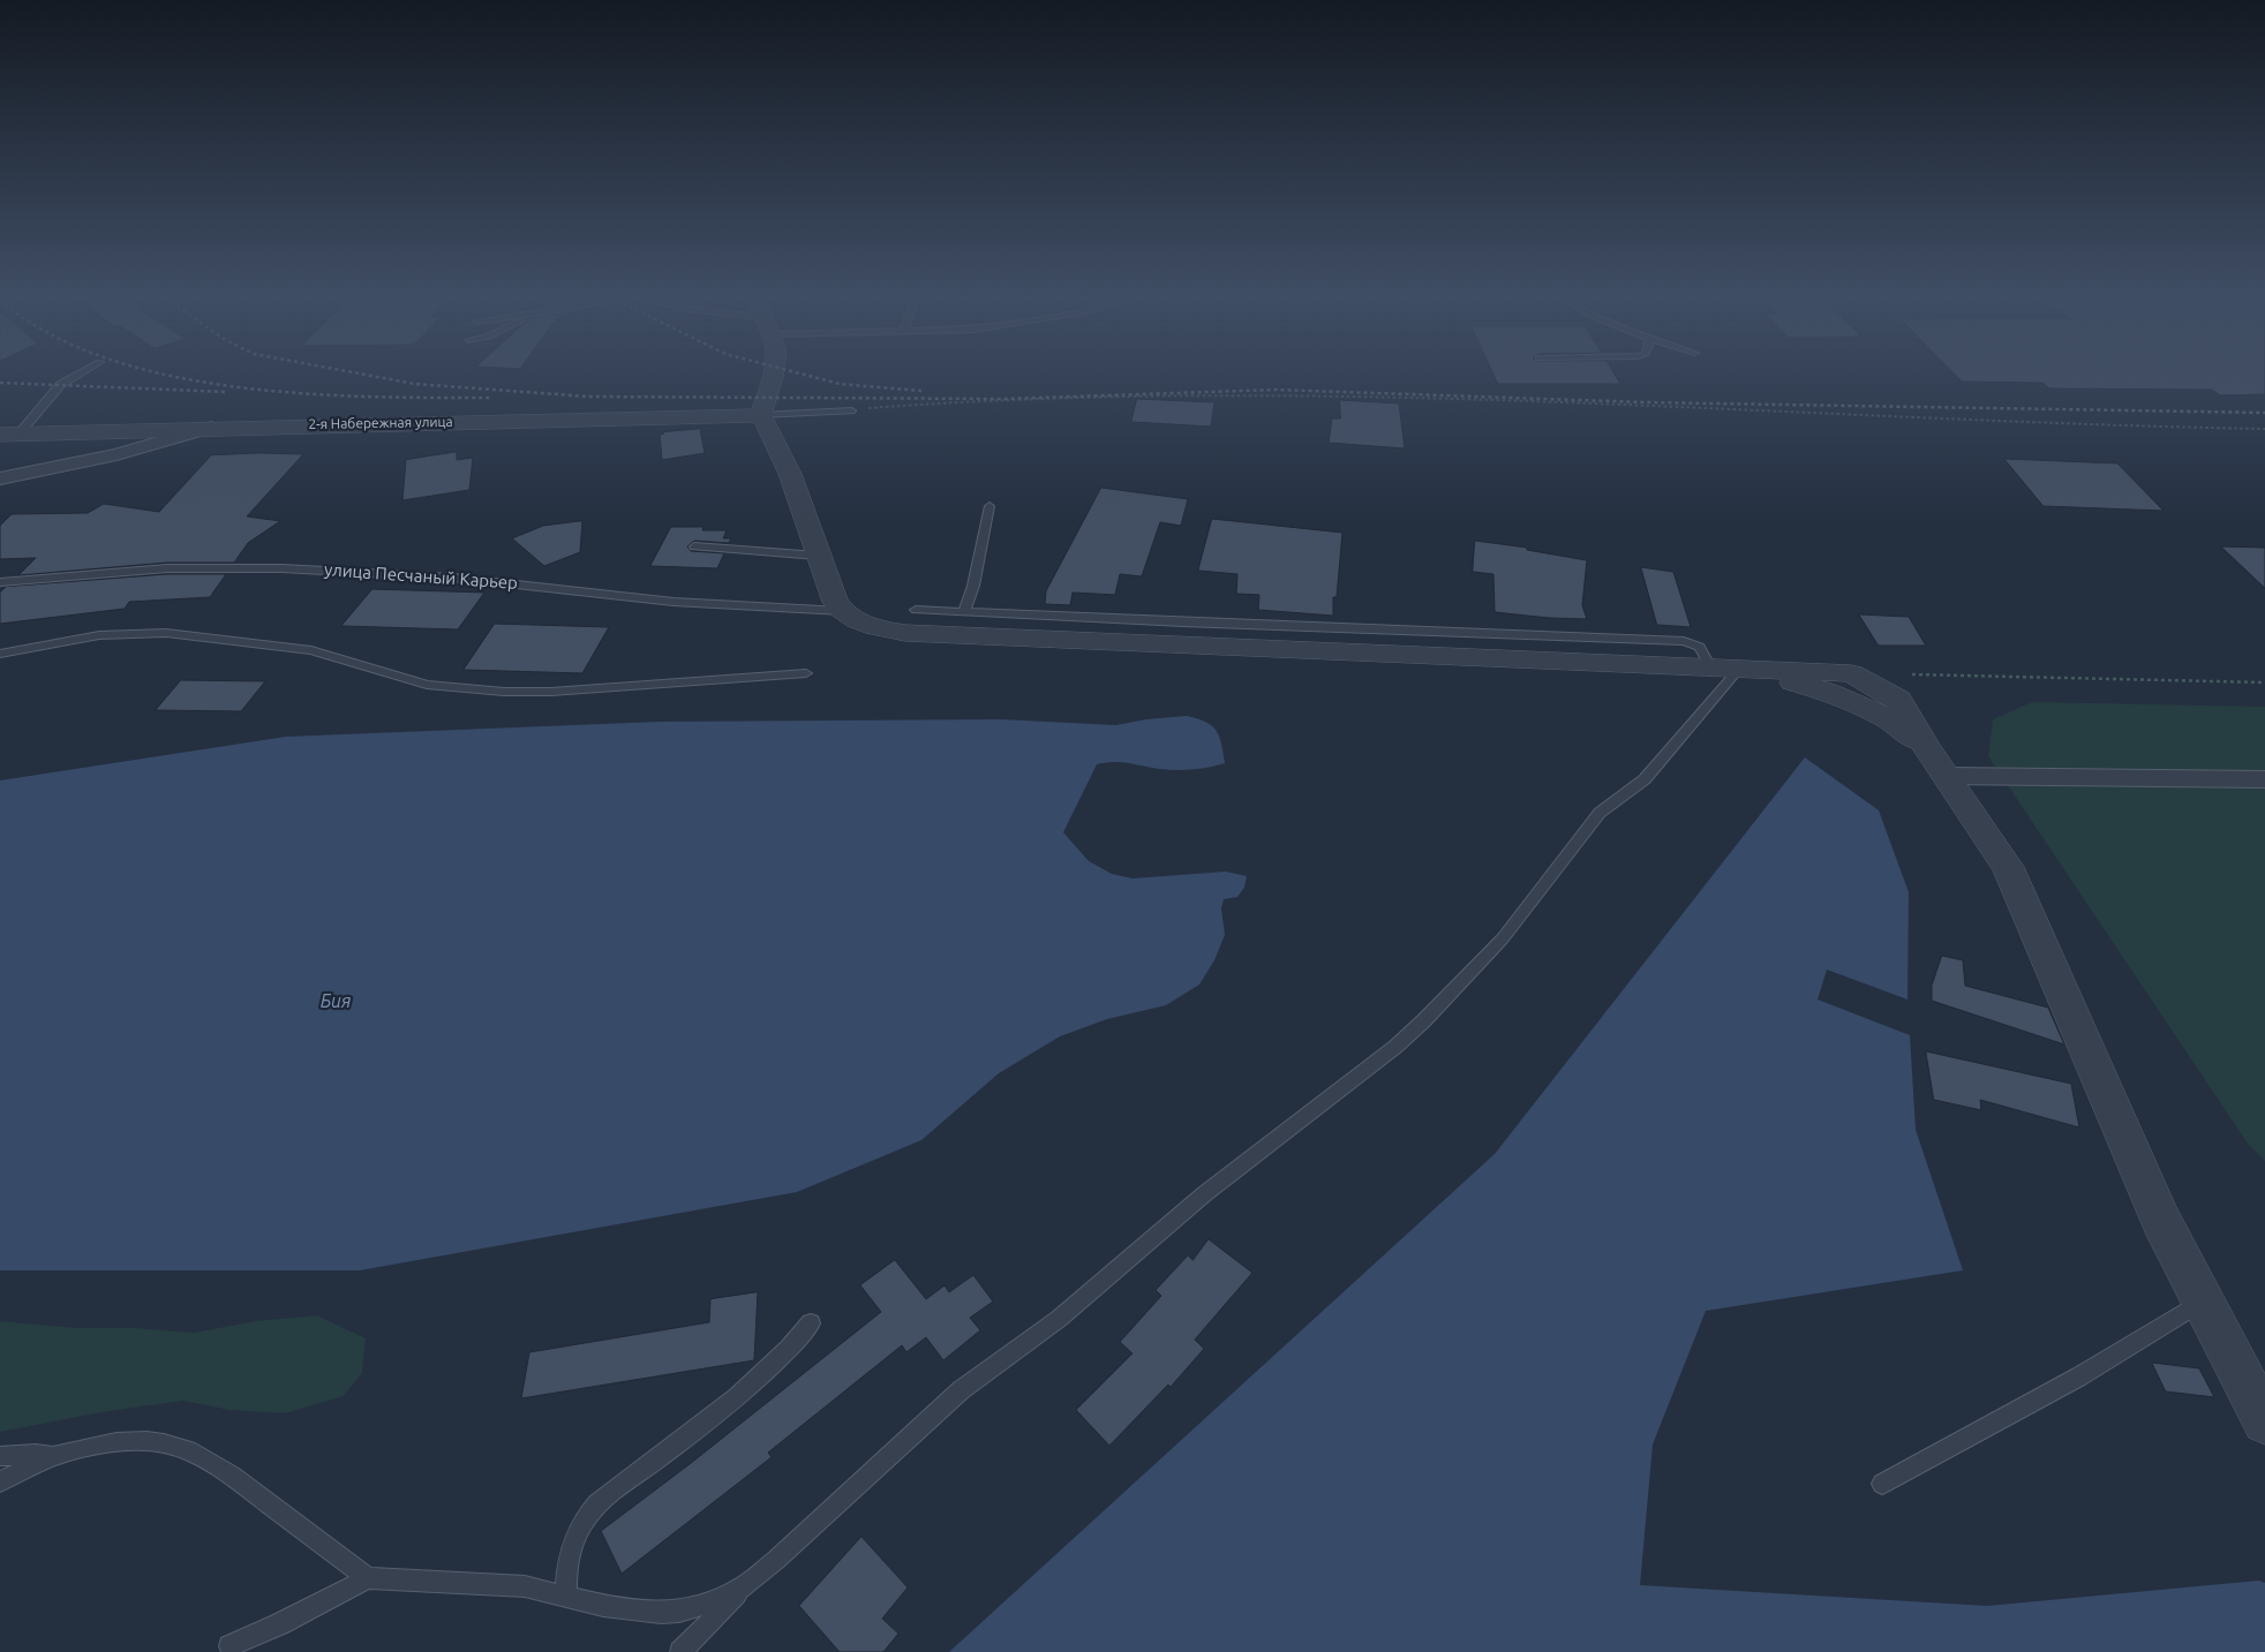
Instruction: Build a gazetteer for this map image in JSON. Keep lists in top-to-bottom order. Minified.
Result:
{"streets":{"street":["2-я Набережная улица"],"lane":["улица Песчаный Карьер"]},"water":["Бия"]}
